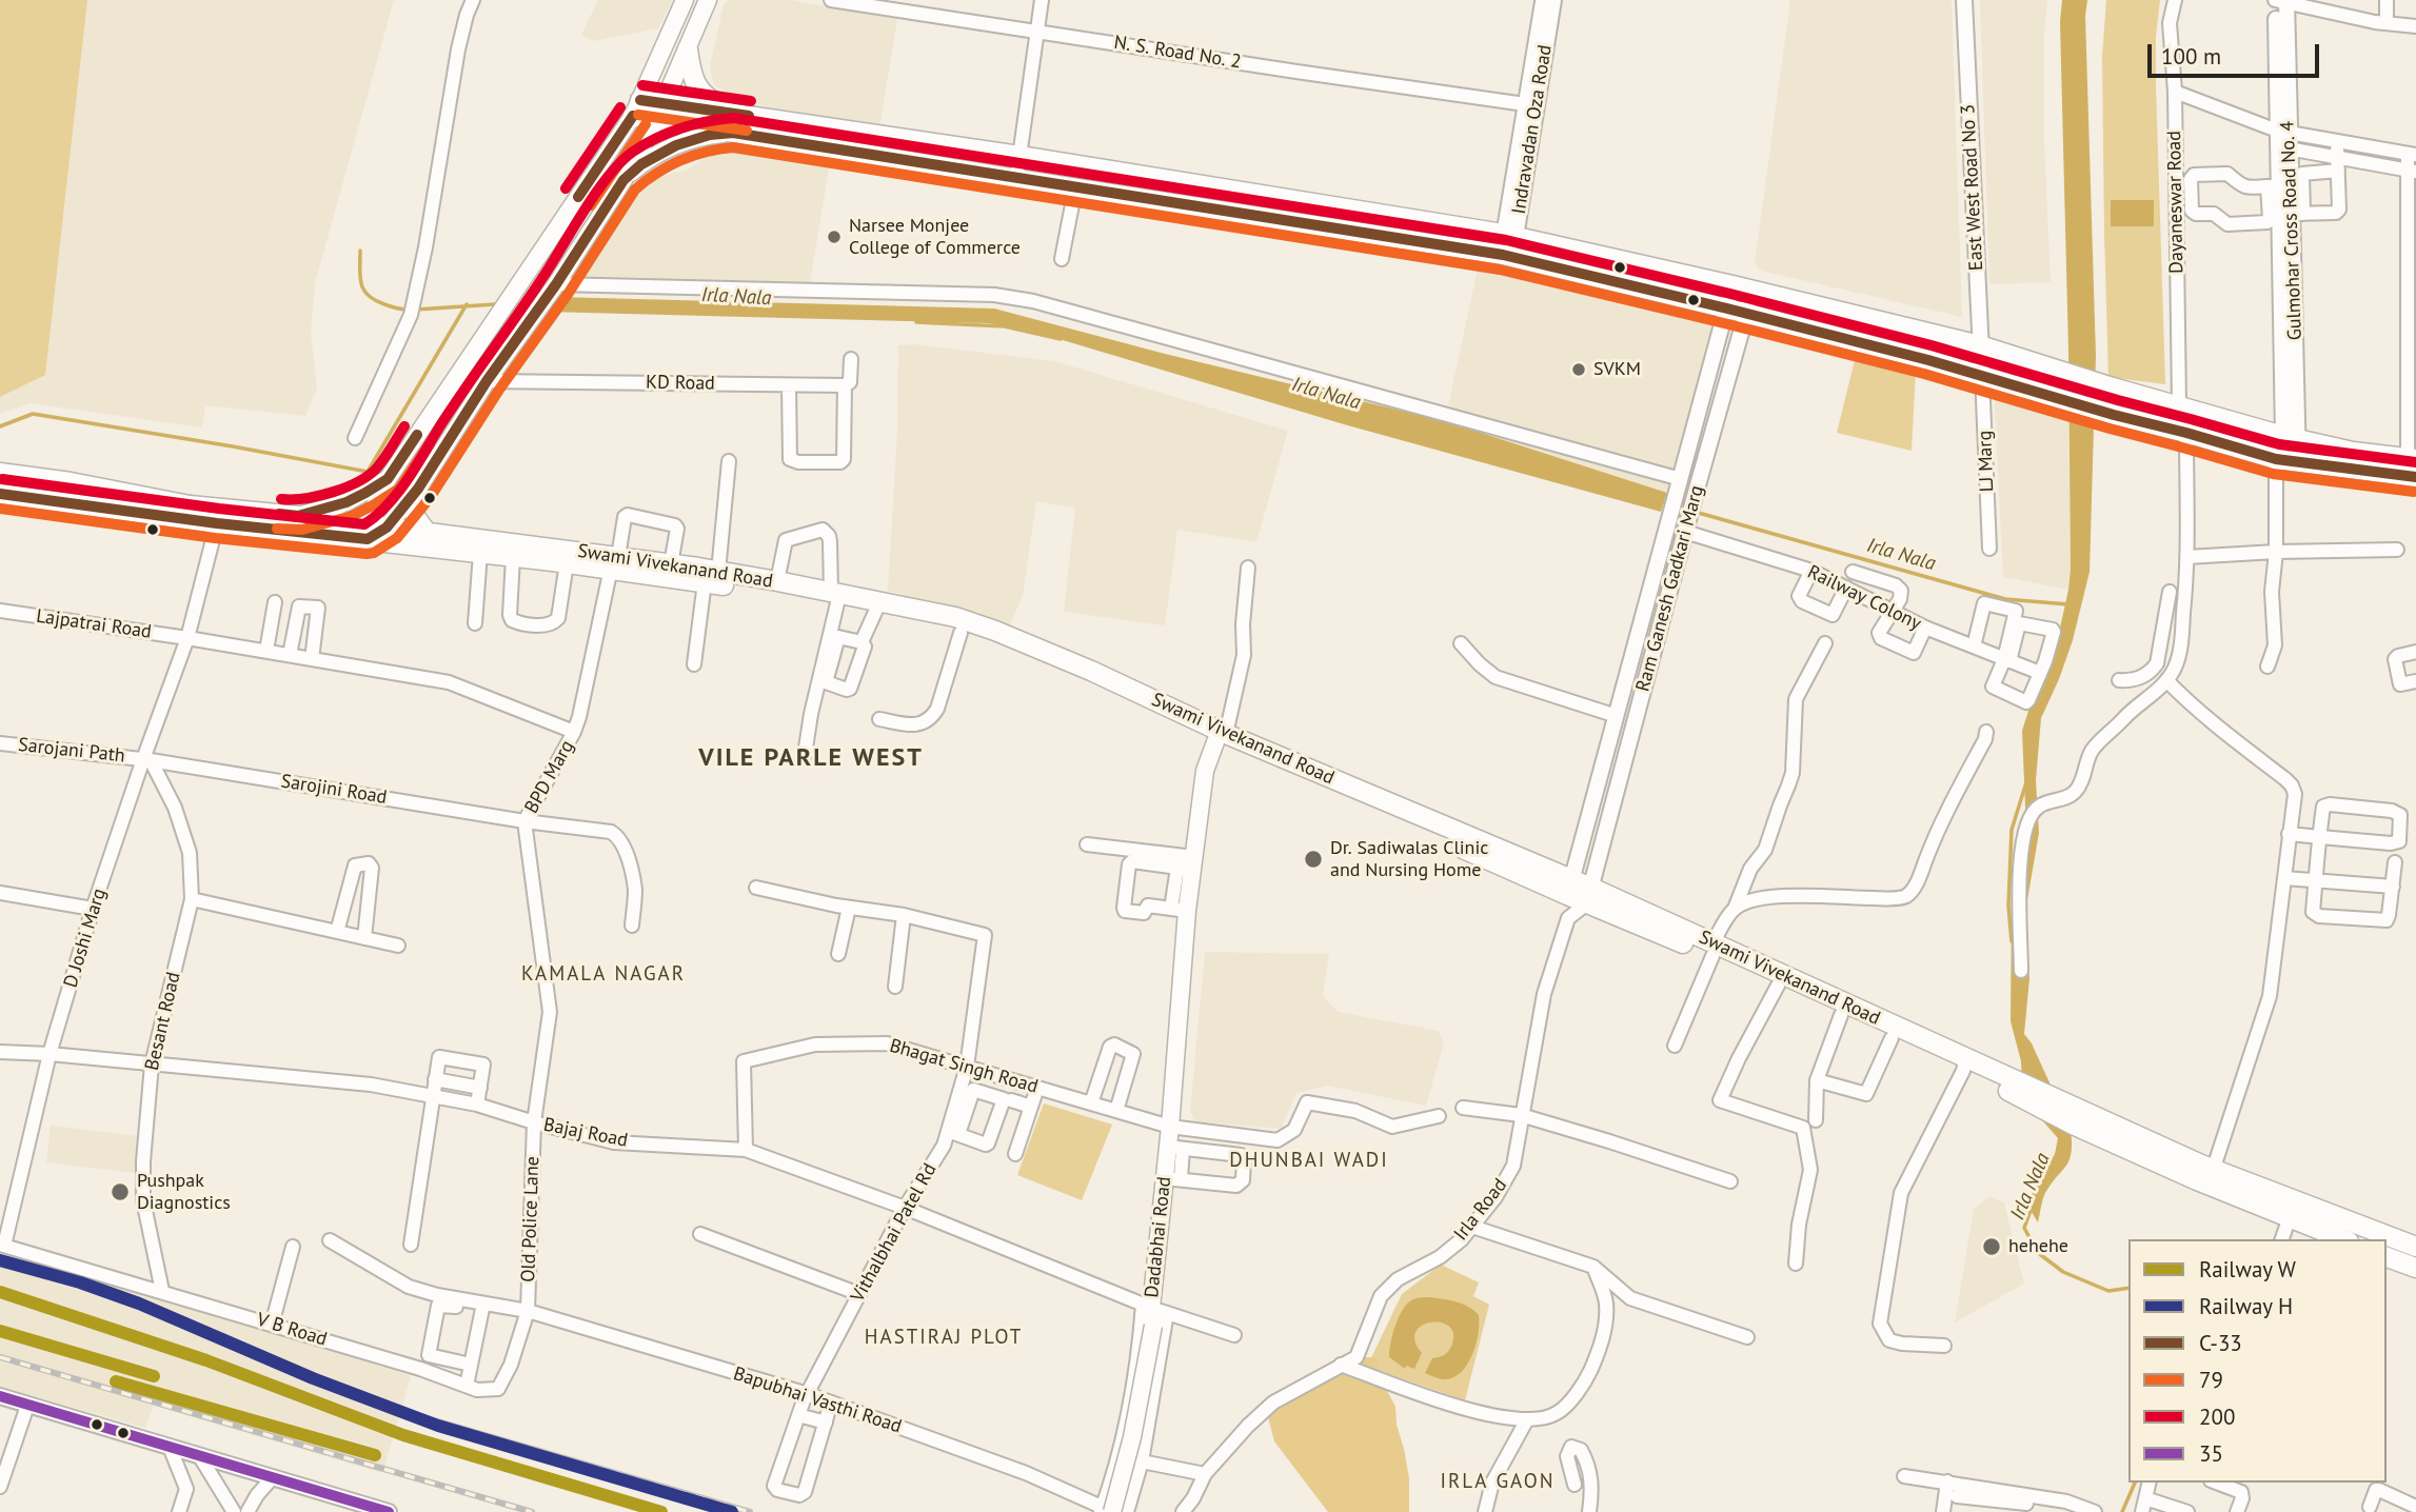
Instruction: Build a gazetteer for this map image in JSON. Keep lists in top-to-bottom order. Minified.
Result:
{"streets":{"main road":["Swami Vivekanand Road","Dadabhai Road"],"street":["N. S. Road No. 2","Indravadan Oza Road","East West Road No 3","Dayaneswar Road","Gulmohar Cross Road No. 4","KD Road","LJ Marg","Ram Ganesh Gadkari Marg","Railway Colony","Lajpatrai Road","Sarojani Path","BPD Marg","Sarojini Road","D Joshi Marg","Besant Road","Bhagat Singh Road","Bajaj Road","Irla Road","Old Police Lane","Vithalbhai Patel Rd","V B Road","Bapubhai Vasthi Road"]},"crossings":[["N. S. Road No. 2","Indravadan Oza Road"],["East West Road No 3","LJ Marg"],["Swami Vivekanand Road","Ram Ganesh Gadkari Marg"],["Swami Vivekanand Road","BPD Marg"],["Swami Vivekanand Road","D Joshi Marg"],["Swami Vivekanand Road","Dadabhai Road"],["Ram Ganesh Gadkari Marg","Railway Colony"],["Lajpatrai Road","BPD Marg"],["Lajpatrai Road","D Joshi Marg"],["Sarojani Path","Sarojini Road"],["Sarojani Path","D Joshi Marg"],["Sarojani Path","Besant Road"],["BPD Marg","Sarojini Road"],["BPD Marg","Old Police Lane"],["Sarojini Road","D Joshi Marg"],["Sarojini Road","Besant Road"],["Sarojini Road","Old Police Lane"],["D Joshi Marg","Besant Road"],["D Joshi Marg","Bajaj Road"],["D Joshi Marg","V B Road"],["Besant Road","Bajaj Road"],["Besant Road","V B Road"],["Bhagat Singh Road","Bajaj Road"],["Bhagat Singh Road","Vithalbhai Patel Rd"],["Bhagat Singh Road","Dadabhai Road"],["Bajaj Road","Old Police Lane"],["Bajaj Road","Vithalbhai Patel Rd"],["Bajaj Road","Dadabhai Road"],["Old Police Lane","V B Road"],["Old Police Lane","Bapubhai Vasthi Road"],["Vithalbhai Patel Rd","Bapubhai Vasthi Road"]],"districts":["VILE PARLE WEST","KAMALA NAGAR","DHUNBAI WADI","HASTIRAJ PLOT","IRLA GAON"],"water":["Irla Nala"],"places":["Narsee Monjee College of Commerce","SVKM","Dr. Sadiwalas Clinic and Nursing Home","Pushpak Diagnostics","hehehe"],"lines":["transit line 200","transit line C-33","transit line 79","rail line H","rail line W","transit line 35"],"legend":["Railway W","Railway H","C-33","79","200","35"],"scale_bar":"100 m"}
